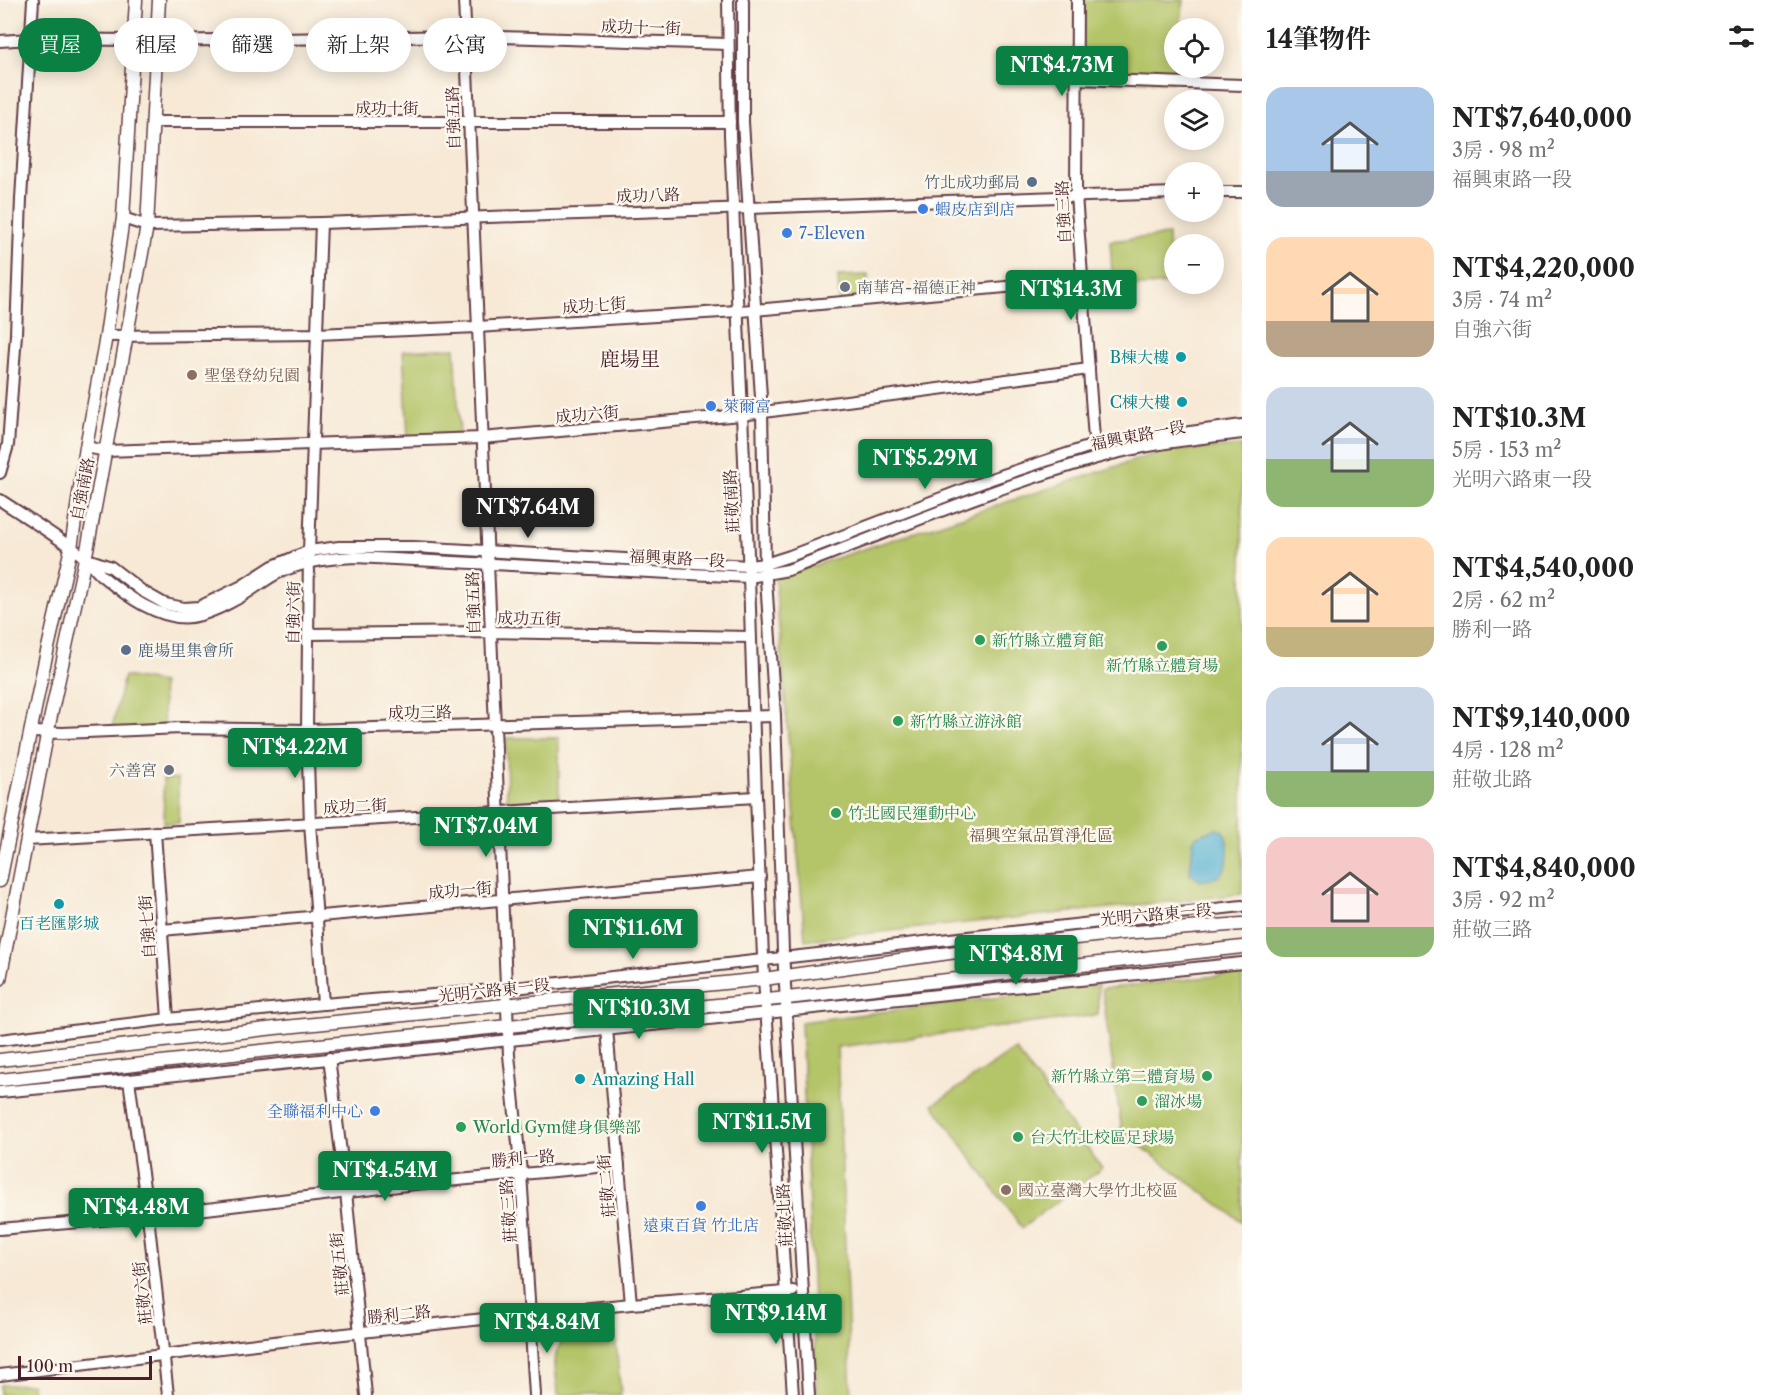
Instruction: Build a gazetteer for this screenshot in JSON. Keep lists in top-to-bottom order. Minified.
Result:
{"streets":{"main road":["自強南路","光明六路東一段"],"street":["成功十一街","成功十街","自強五路","成功八路","自強三路","成功七街","成功六街","福興東路一段","莊敬南路","自強六街","成功五街","成功三路","成功二街","成功一街","自強七街","勝利一路","莊敬二街","莊敬三路","莊敬北路","莊敬五街","莊敬六街","勝利二路"]},"crossings":[["成功十一街","莊敬南路"],["成功十街","自強五路"],["成功十街","自強南路"],["成功十街","莊敬南路"],["自強五路","成功八路"],["自強五路","成功七街"],["自強五路","成功六街"],["自強五路","福興東路一段"],["自強五路","成功五街"],["自強五路","成功三路"],["自強五路","成功二街"],["自強五路","成功一街"],["自強五路","光明六路東一段"],["自強五路","莊敬三路"],["成功八路","自強三路"],["成功八路","自強南路"],["成功八路","莊敬南路"],["成功八路","自強六街"],["自強三路","成功七街"],["自強三路","成功六街"],["自強三路","福興東路一段"],["成功七街","自強南路"],["成功七街","莊敬南路"],["成功七街","自強六街"],["成功六街","自強南路"],["成功六街","莊敬南路"],["成功六街","自強六街"],["福興東路一段","自強南路"],["福興東路一段","莊敬南路"],["福興東路一段","自強六街"],["自強南路","成功三路"],["自強南路","成功二街"],["莊敬南路","成功五街"],["莊敬南路","成功三路"],["莊敬南路","成功二街"],["莊敬南路","成功一街"],["莊敬南路","光明六路東一段"],["莊敬南路","莊敬北路"],["自強六街","成功五街"],["自強六街","成功三路"],["自強六街","成功二街"],["自強六街","成功一街"],["自強六街","光明六路東一段"],["成功二街","自強七街"],["成功一街","自強七街"],["光明六路東一段","自強七街"],["勝利一路","莊敬二街"],["勝利一路","莊敬三路"],["勝利一路","莊敬五街"],["勝利一路","莊敬六街"],["莊敬二街","勝利二路"],["莊敬三路","勝利二路"],["莊敬北路","勝利二路"],["莊敬五街","勝利二路"],["莊敬六街","勝利二路"]],"districts":["鹿場里"],"parks":["福興空氣品質淨化區"],"places":["竹北成功郵局","蝦皮店到店","7-Eleven","南華宮-福德正神","B棟大樓","聖堡登幼兒園","C棟大樓","萊爾富","新竹縣立體育館","新竹縣立體育場","鹿場里集會所","新竹縣立游泳館","六善宮","竹北國民運動中心","百老匯影城","新竹縣立第二體育場","Amazing Hall","溜冰場","全聯福利中心","World Gym健身俱樂部","台大竹北校區足球場","國立臺灣大學竹北校區","遠東百貨 竹北店"],"scale_bar":"100 m","page":{"heading":"14筆物件","map_buttons":["+","−"],"chip":["買屋","租屋","篩選","新上架","公寓"],"price":["NT$4.73M","NT$14.3M","NT$5.29M","NT$7.64M","NT$4.22M","NT$7.04M","NT$11.6M","NT$4.8M","NT$10.3M","NT$11.5M","NT$4.54M","NT$4.48M","NT$9.14M","NT$4.84M"],"list":[{"name":"NT$7,640,000","note":"3房 · 98 m² · 福興東路一段"},{"name":"NT$4,220,000","note":"3房 · 74 m² · 自強六街"},{"name":"NT$10.3M","note":"5房 · 153 m² · 光明六路東一段"},{"name":"NT$4,540,000","note":"2房 · 62 m² · 勝利一路"},{"name":"NT$9,140,000","note":"4房 · 128 m² · 莊敬北路"},{"name":"NT$4,840,000","note":"3房 · 92 m² · 莊敬三路"}],"scale":"100 m"}}
